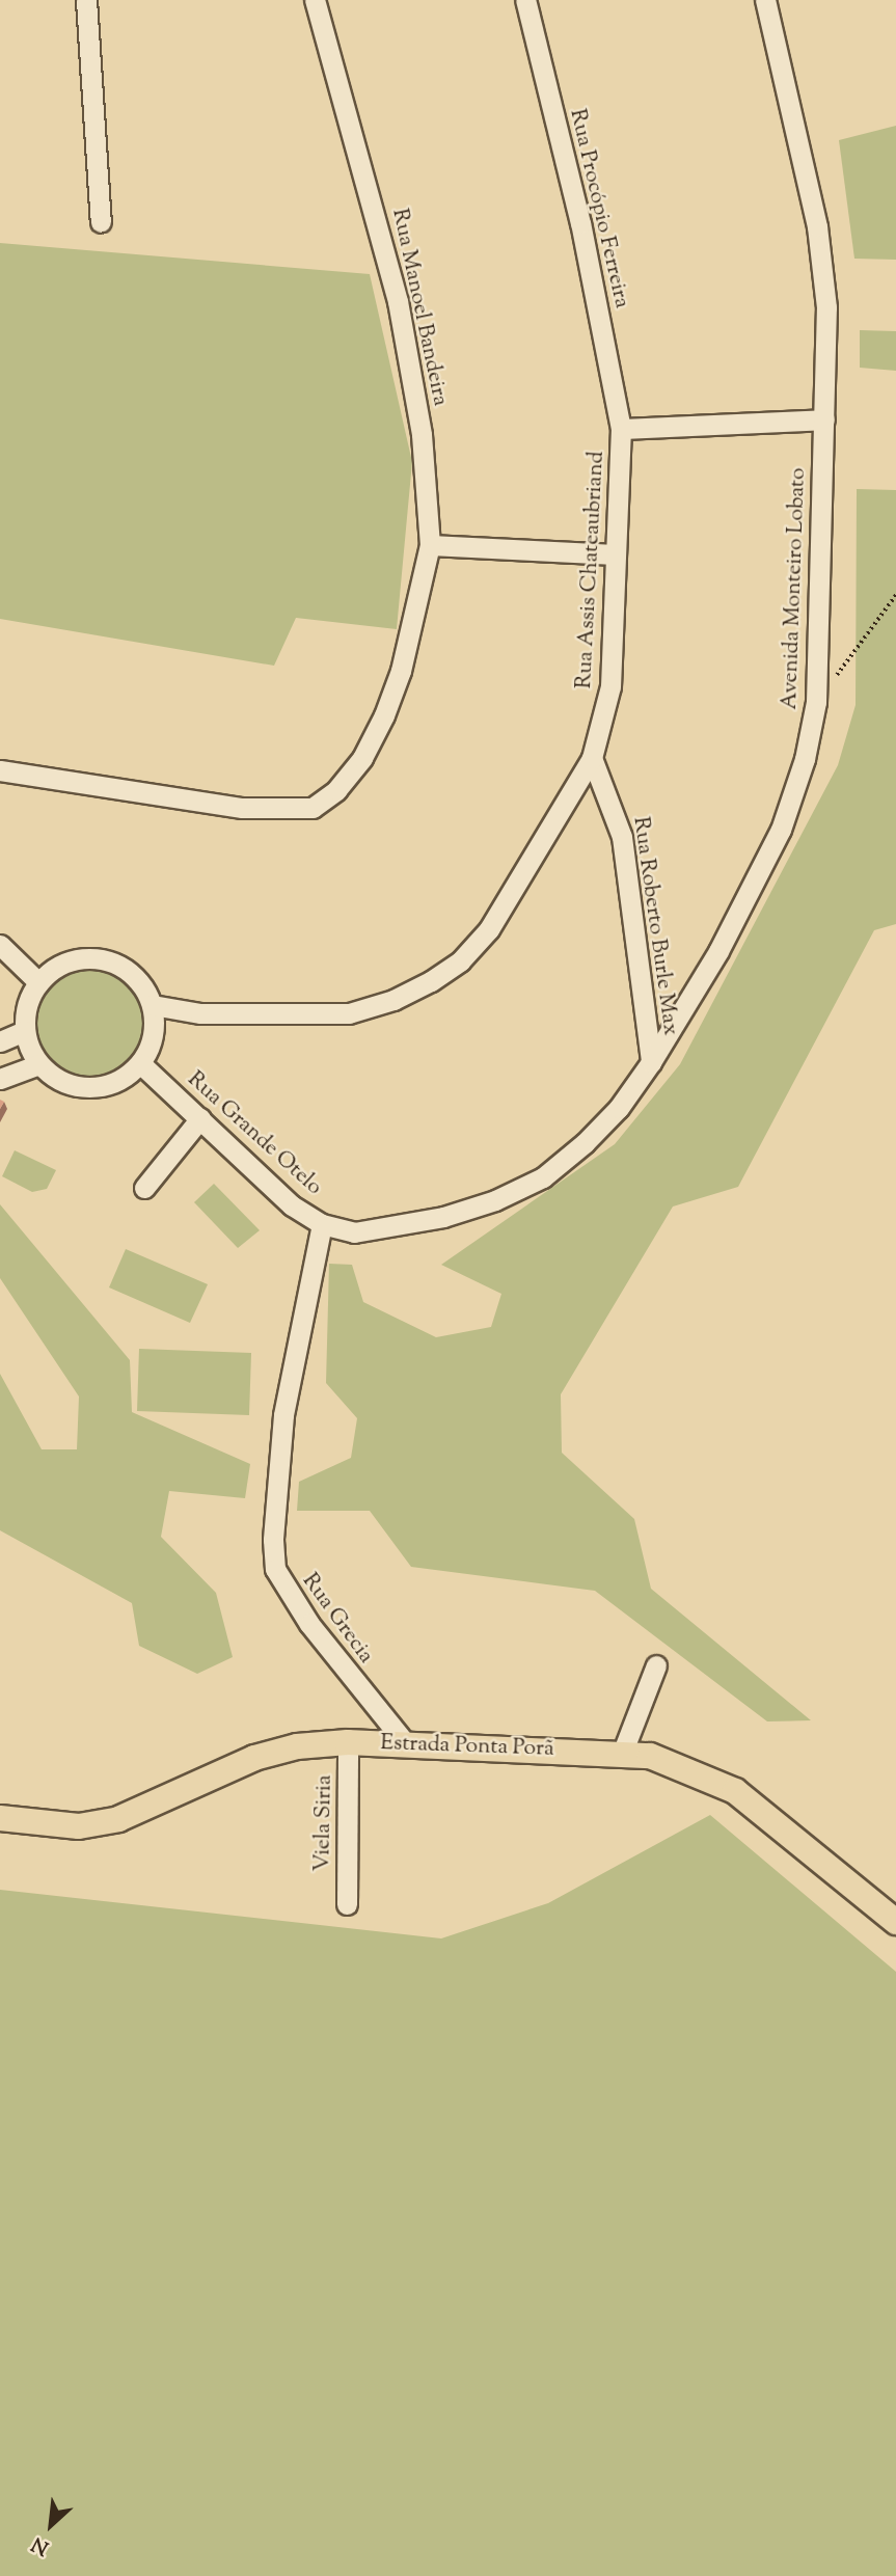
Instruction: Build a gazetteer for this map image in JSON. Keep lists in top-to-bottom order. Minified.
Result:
{"streets":{"main road":["Estrada Ponta Porã"],"street":["Rua Procópio Ferreira","Rua Manoel Bandeira","Rua Assis Chateaubriand","Avenida Monteiro Lobato","Rua Roberto Burle Max","Rua Grande Otelo","Rua Grecia","Viela Siria"]},"crossings":[["Rua Procópio Ferreira","Rua Assis Chateaubriand"],["Rua Assis Chateaubriand","Rua Roberto Burle Max"],["Rua Assis Chateaubriand","Rua Grande Otelo"],["Avenida Monteiro Lobato","Rua Roberto Burle Max"],["Avenida Monteiro Lobato","Rua Grande Otelo"],["Rua Grande Otelo","Rua Grecia"],["Rua Grecia","Estrada Ponta Porã"],["Estrada Ponta Porã","Viela Siria"]],"north":"bottom left"}
